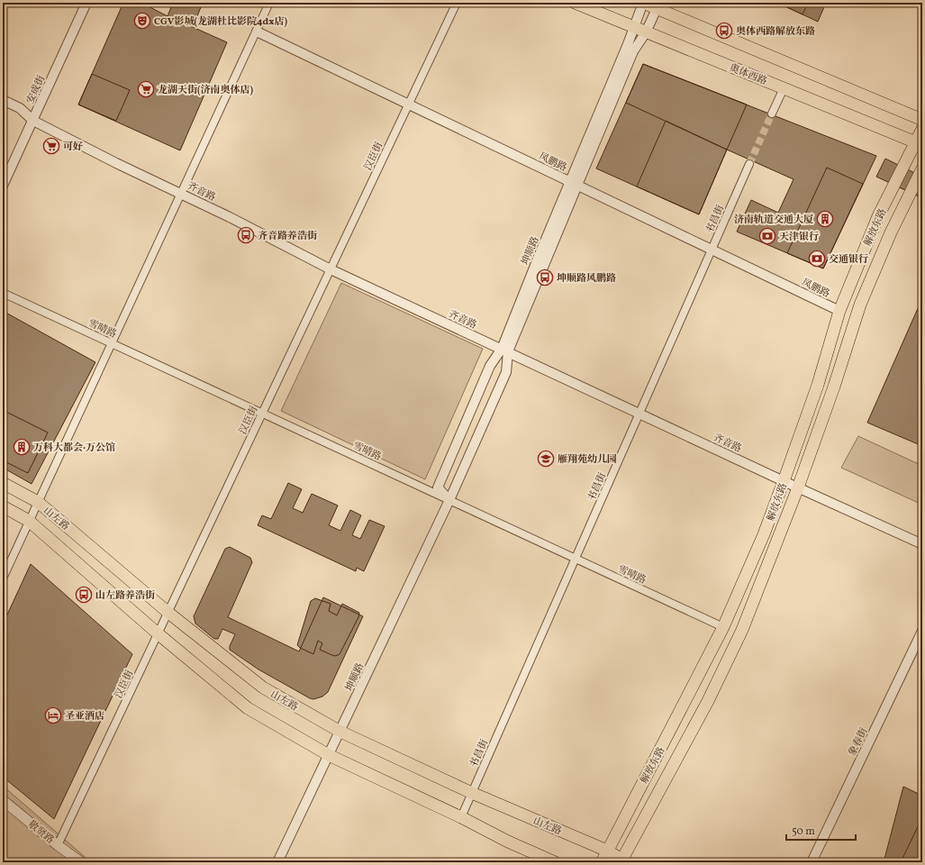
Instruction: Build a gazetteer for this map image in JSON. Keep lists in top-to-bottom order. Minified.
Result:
{"streets":{"main road":["奥体西路","解放东路","山左路","敬贤路"],"street":["安成街","汉臣街","凤鹏路","齐音路","书昌街","坤顺路","雪晴路","象春街"]},"crossings":[["奥体西路","解放东路"],["奥体西路","坤顺路"],["安成街","齐音路"],["汉臣街","凤鹏路"],["汉臣街","齐音路"],["汉臣街","雪晴路"],["汉臣街","山左路"],["汉臣街","敬贤路"],["凤鹏路","书昌街"],["凤鹏路","解放东路"],["凤鹏路","坤顺路"],["齐音路","书昌街"],["齐音路","解放东路"],["齐音路","坤顺路"],["书昌街","雪晴路"],["书昌街","山左路"],["解放东路","雪晴路"],["解放东路","山左路"],["坤顺路","雪晴路"],["坤顺路","山左路"]],"places":{"theatre":["CGV影城(龙湖杜比影院4dx店)"],"bus stop":["奥体西路解放东路","齐音路养浩街","坤顺路风鹏路","山左路养浩街"],"supermarket":["龙湖天街(济南奥体店)","可好"],"building":["济南轨道交通大厦","万科大都会·万公馆"],"bank":["天津银行","交通银行"],"school or university":["雁翔苑幼儿园"],"hotel":["圣亚酒店"]},"scale_bar":"50 m"}
